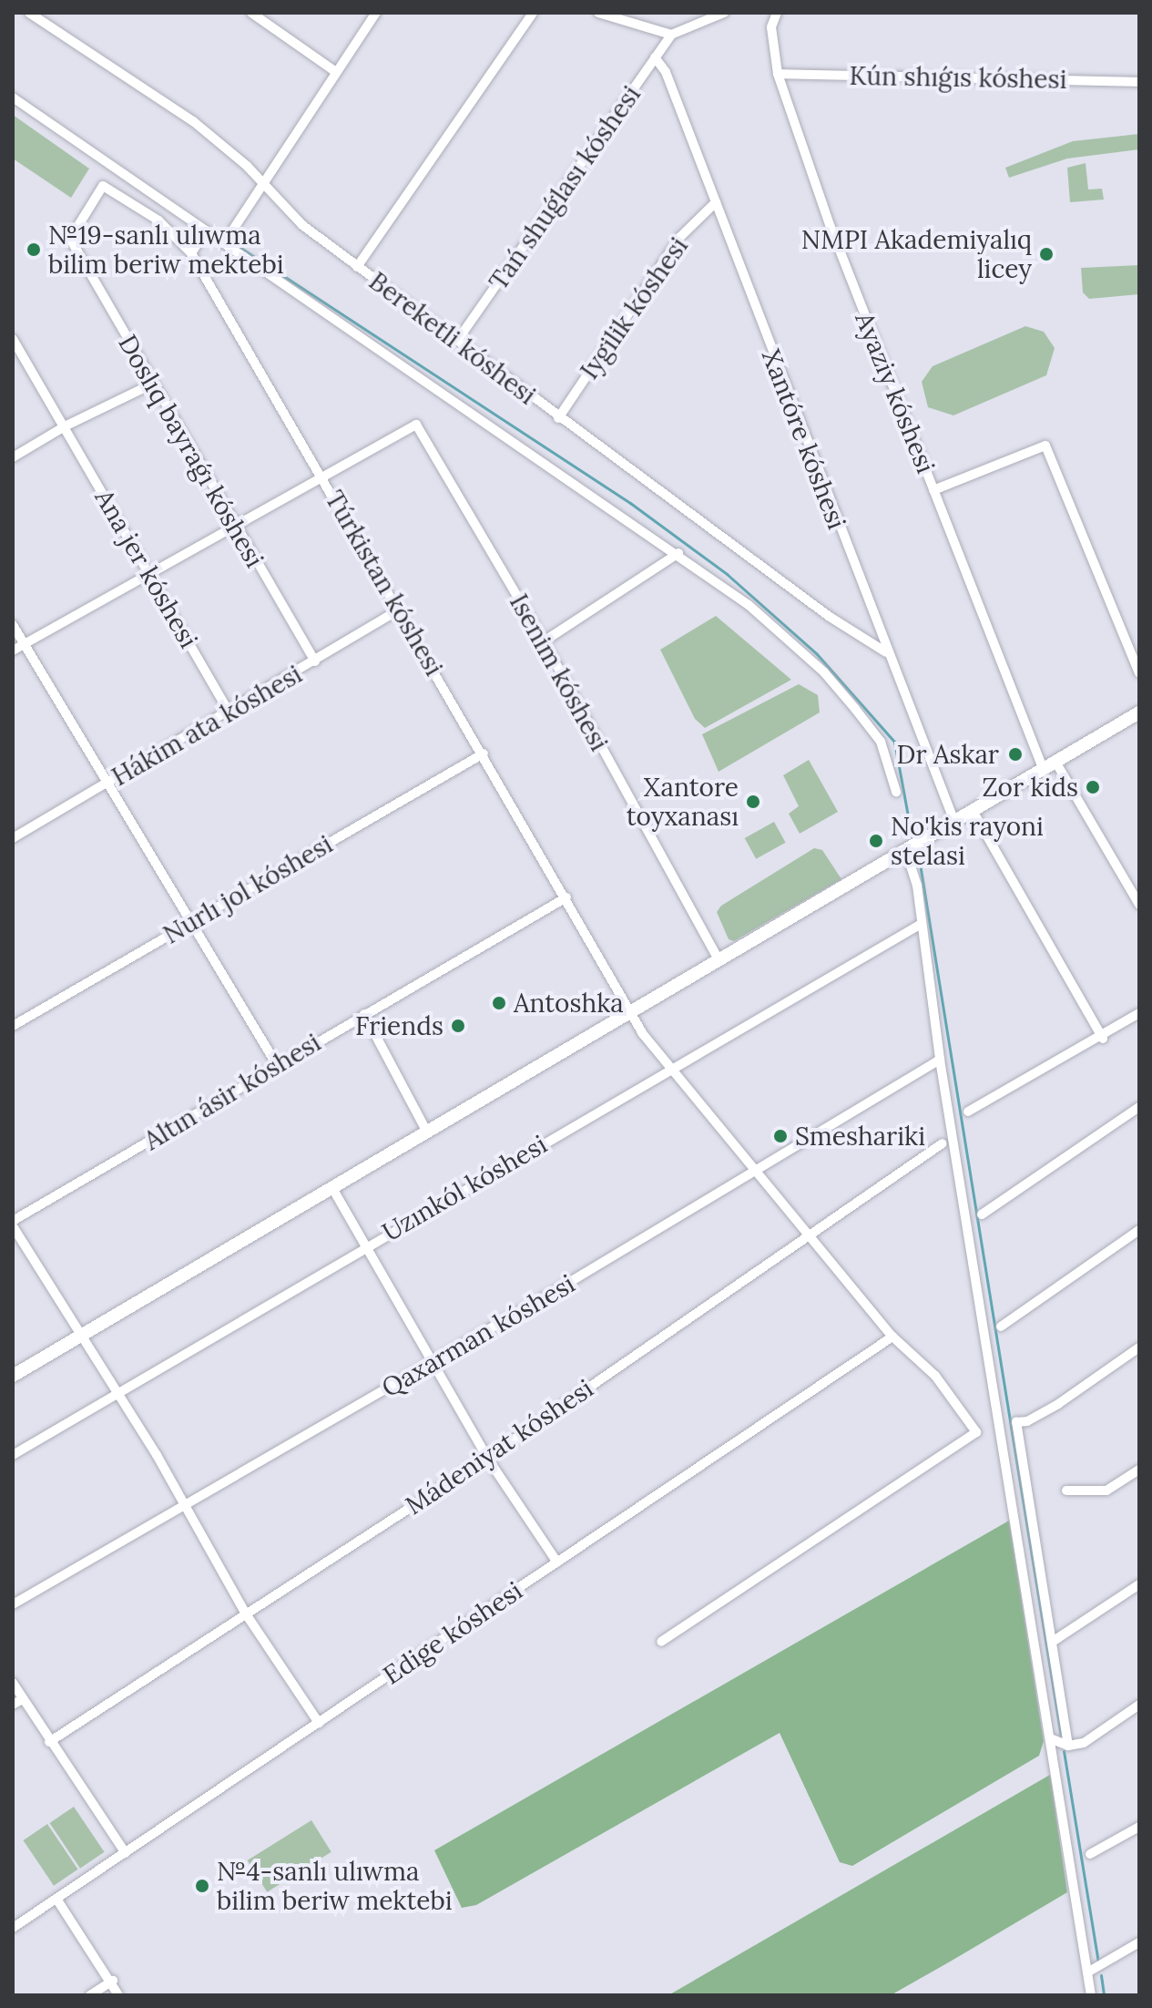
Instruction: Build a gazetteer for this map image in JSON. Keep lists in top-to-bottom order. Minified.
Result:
{"streets":{"street":["Kún shıǵıs kóshesi","Tań shuǵlası kóshesi","Iygilik kóshesi","Bereketli kóshesi","Ayaziy kóshesi","Xantóre kóshesi","Doslıq bayraǵı kóshesi","Ana jer kóshesi","Túrkistan kóshesi","Isenim kóshesi","Hákim ata kóshesi","Nurlı jol kóshesi","Altın ásir kóshesi","Uzınkól kóshesi","Qaxarman kóshesi","Mádeniyat kóshesi","Edige kóshesi"]},"crossings":[["Kún shıǵıs kóshesi","Ayaziy kóshesi"],["Tań shuǵlası kóshesi","Bereketli kóshesi"],["Tań shuǵlası kóshesi","Xantóre kóshesi"],["Iygilik kóshesi","Bereketli kóshesi"],["Iygilik kóshesi","Xantóre kóshesi"],["Bereketli kóshesi","Xantóre kóshesi"],["Doslıq bayraǵı kóshesi","Túrkistan kóshesi"],["Doslıq bayraǵı kóshesi","Hákim ata kóshesi"],["Ana jer kóshesi","Hákim ata kóshesi"],["Túrkistan kóshesi","Isenim kóshesi"],["Túrkistan kóshesi","Hákim ata kóshesi"],["Túrkistan kóshesi","Nurlı jol kóshesi"],["Túrkistan kóshesi","Altın ásir kóshesi"],["Túrkistan kóshesi","Uzınkól kóshesi"],["Túrkistan kóshesi","Qaxarman kóshesi"],["Túrkistan kóshesi","Mádeniyat kóshesi"],["Túrkistan kóshesi","Edige kóshesi"]],"places":["№19-sanlı ulıwma bilim beriw mektebi","NMPI Akademiyalıq licey","Dr Askar","Zor kids","Xantore toyxanası","No'kis rayoni stelasi","Antoshka","Friends","Smeshariki","№4-sanlı ulıwma bilim beriw mektebi"]}
